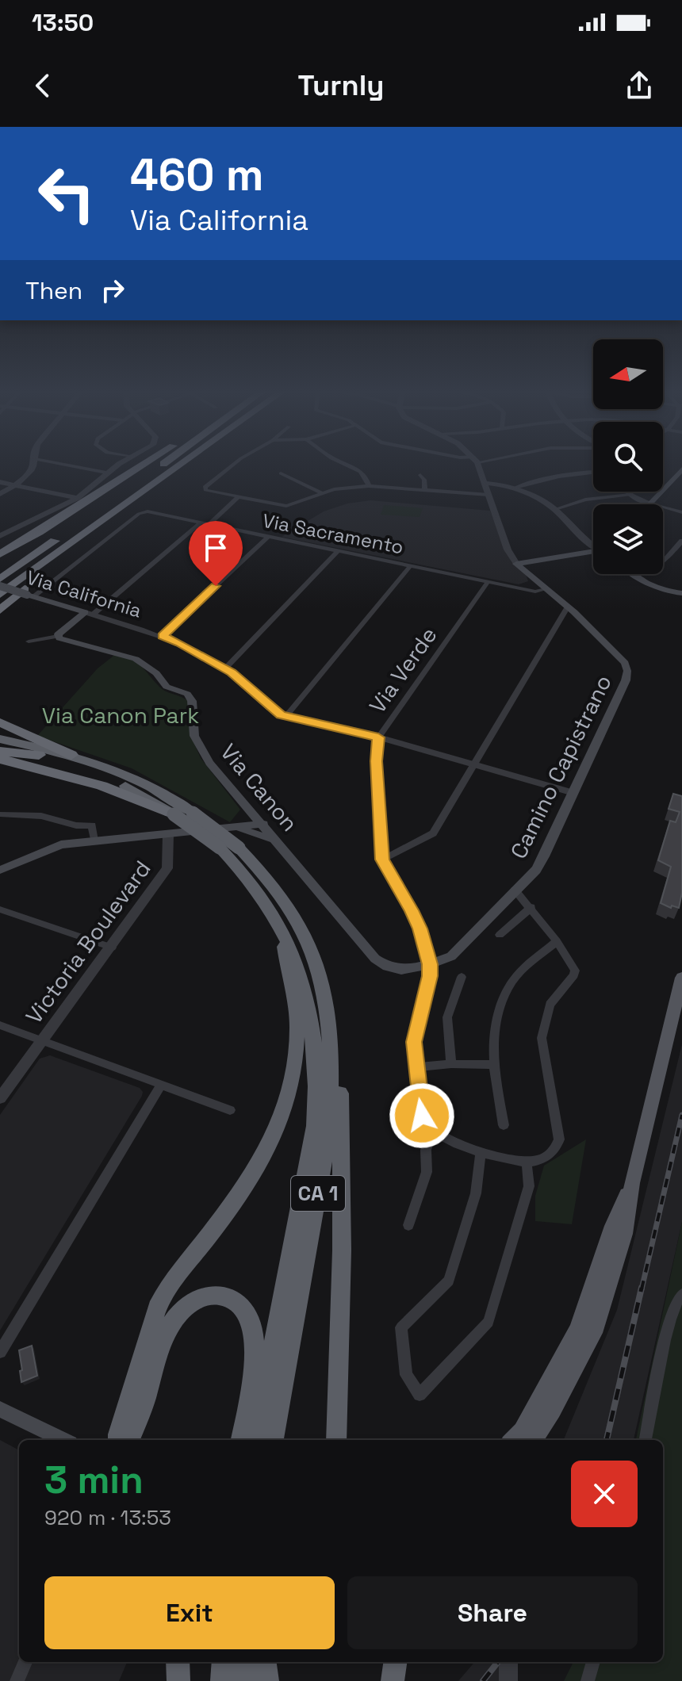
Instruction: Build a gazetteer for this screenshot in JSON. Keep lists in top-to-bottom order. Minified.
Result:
{"streets":{"highway":["CA 1"],"main road":["Via California","Camino Capistrano","Via Canon"],"street":["Via Sacramento","Via Verde","Victoria Boulevard"]},"crossings":[["Via Sacramento","Via California"],["Via Sacramento","Via Verde"],["Via Sacramento","Camino Capistrano"],["Via California","Via Verde"],["Via California","Camino Capistrano"],["Via Verde","Camino Capistrano"],["Via Verde","Via Canon"],["Camino Capistrano","Via Canon"]],"parks":["Via Canon Park"],"north":"left","page":{"status":"13:50","header":"Turnly","turn":["460 m","Via California"],"then":"Then","heading":["3 min","920 m · 13:53"],"buttons":["Exit","Share"]}}
